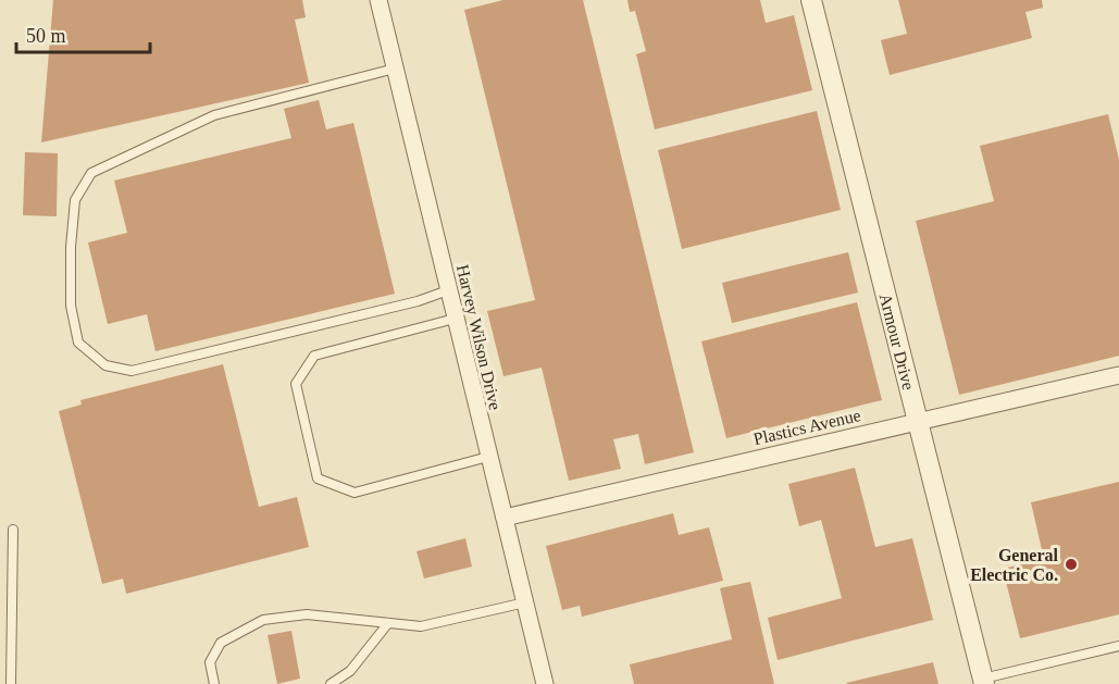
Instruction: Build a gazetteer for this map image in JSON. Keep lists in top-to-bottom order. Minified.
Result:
{"streets":{"street":["Harvey Wilson Drive","Armour Drive","Plastics Avenue"]},"crossings":[["Harvey Wilson Drive","Plastics Avenue"],["Armour Drive","Plastics Avenue"]],"places":["General Electric Co."],"scale_bar":"50 m"}
